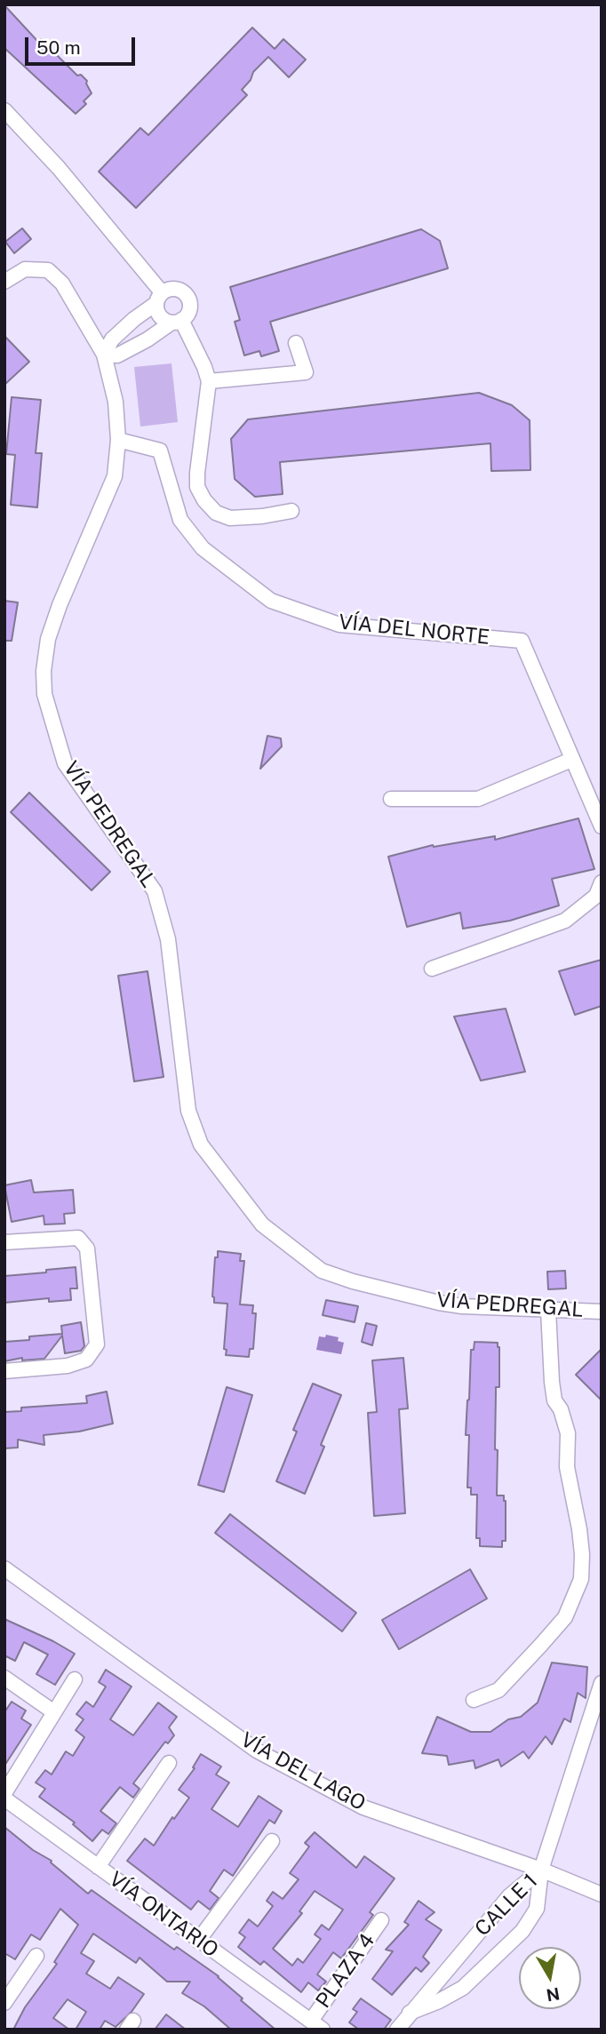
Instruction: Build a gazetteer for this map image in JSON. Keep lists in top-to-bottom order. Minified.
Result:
{"streets":{"street":["VÍA DEL NORTE","VÍA PEDREGAL","VÍA DEL LAGO","CALLE 1","VÍA ONTARIO","PLAZA 4"]},"crossings":[["VÍA DEL NORTE","VÍA PEDREGAL"],["VÍA DEL LAGO","CALLE 1"],["VÍA ONTARIO","PLAZA 4"]],"scale_bar":"50 m","north":"bottom"}
